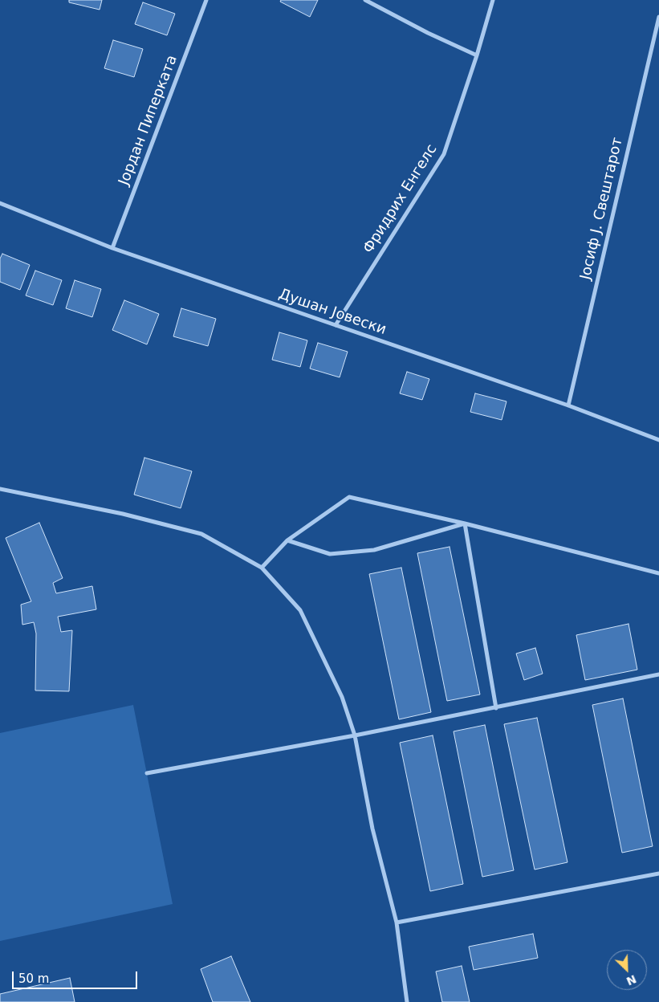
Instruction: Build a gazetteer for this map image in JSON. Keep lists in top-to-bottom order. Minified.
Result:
{"streets":{"street":["Јордан Пиперката","Фридрих Енгелс","Јосиф Ј. Свештарот","Душан Јовески"]},"crossings":[["Јордан Пиперката","Душан Јовески"],["Фридрих Енгелс","Душан Јовески"],["Јосиф Ј. Свештарот","Душан Јовески"]],"scale_bar":"50 m","north":"bottom right"}
